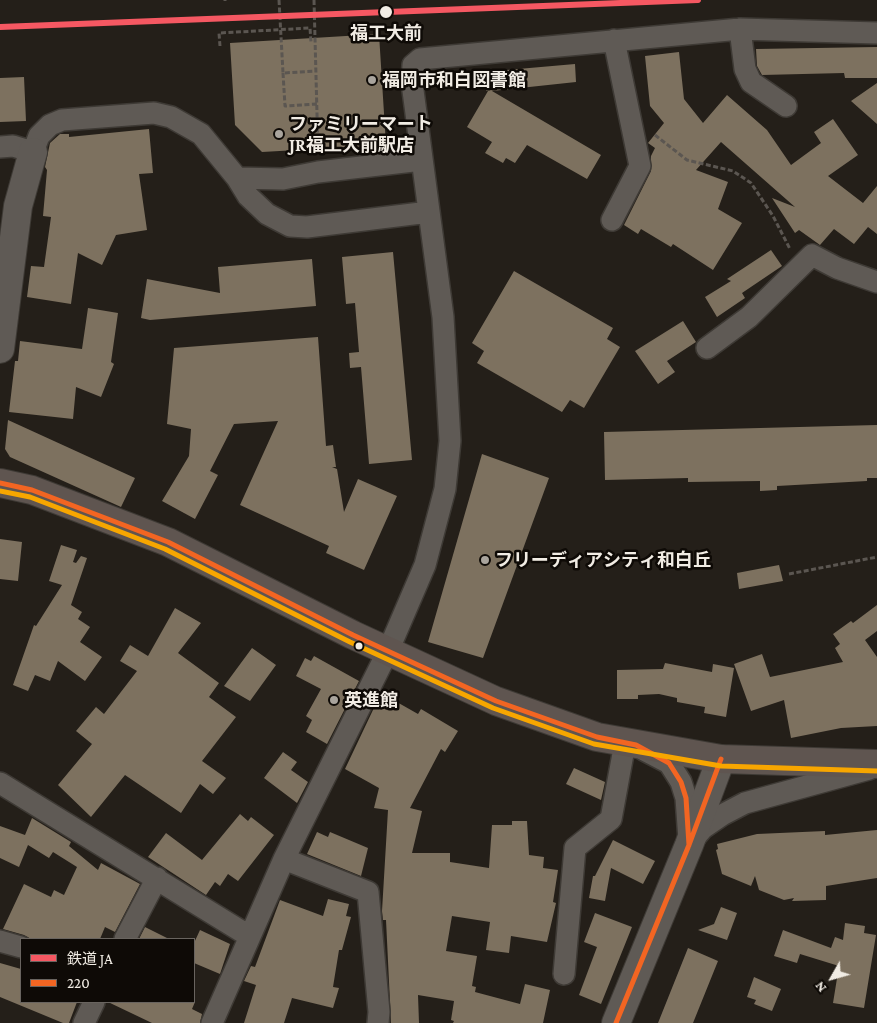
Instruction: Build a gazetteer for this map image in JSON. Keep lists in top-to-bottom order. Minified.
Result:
{"places":["福工大前","福岡市和白図書館","ファミリーマート JR福工大前駅店","フリーディアシティ和白丘","英進館"],"lines":["rail line JA","transit line 220"],"legend":["鉄道 JA","220"],"north":"bottom left"}
